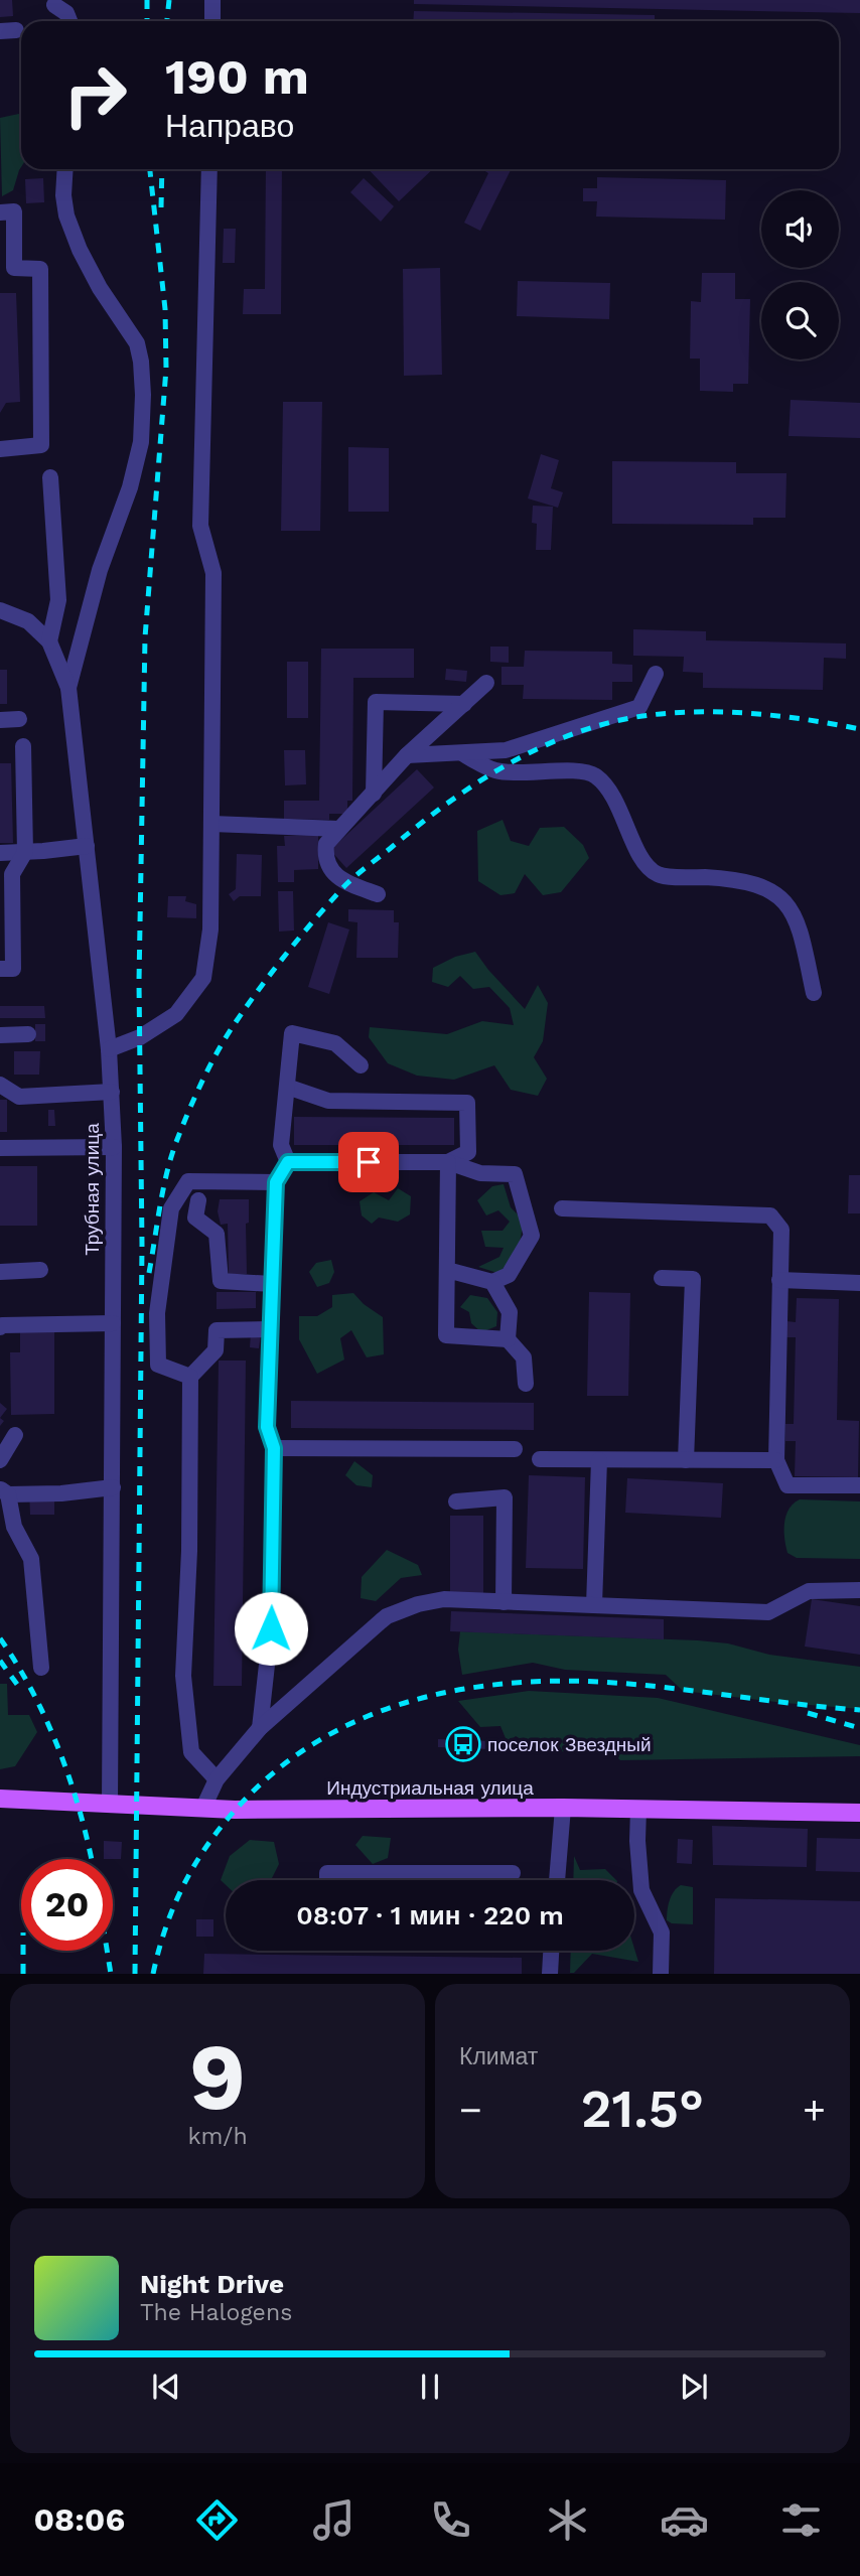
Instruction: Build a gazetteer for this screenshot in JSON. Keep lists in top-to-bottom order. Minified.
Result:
{"streets":{"main road":["Индустриальная улица"],"street":["Трубная улица"]},"crossings":[["Трубная улица","Индустриальная улица"]],"places":{"bus stop":["поселок Звездный"]},"page":{"turn":["190 m","Направо"],"limit":"20","trip":"08:07 · 1 мин · 220 m","tile":[["9","km/h"],"Климат"],"heat":["−","21.5°","+"],"song":["Night Drive","The Halogens"],"tabs":"08:06"}}
